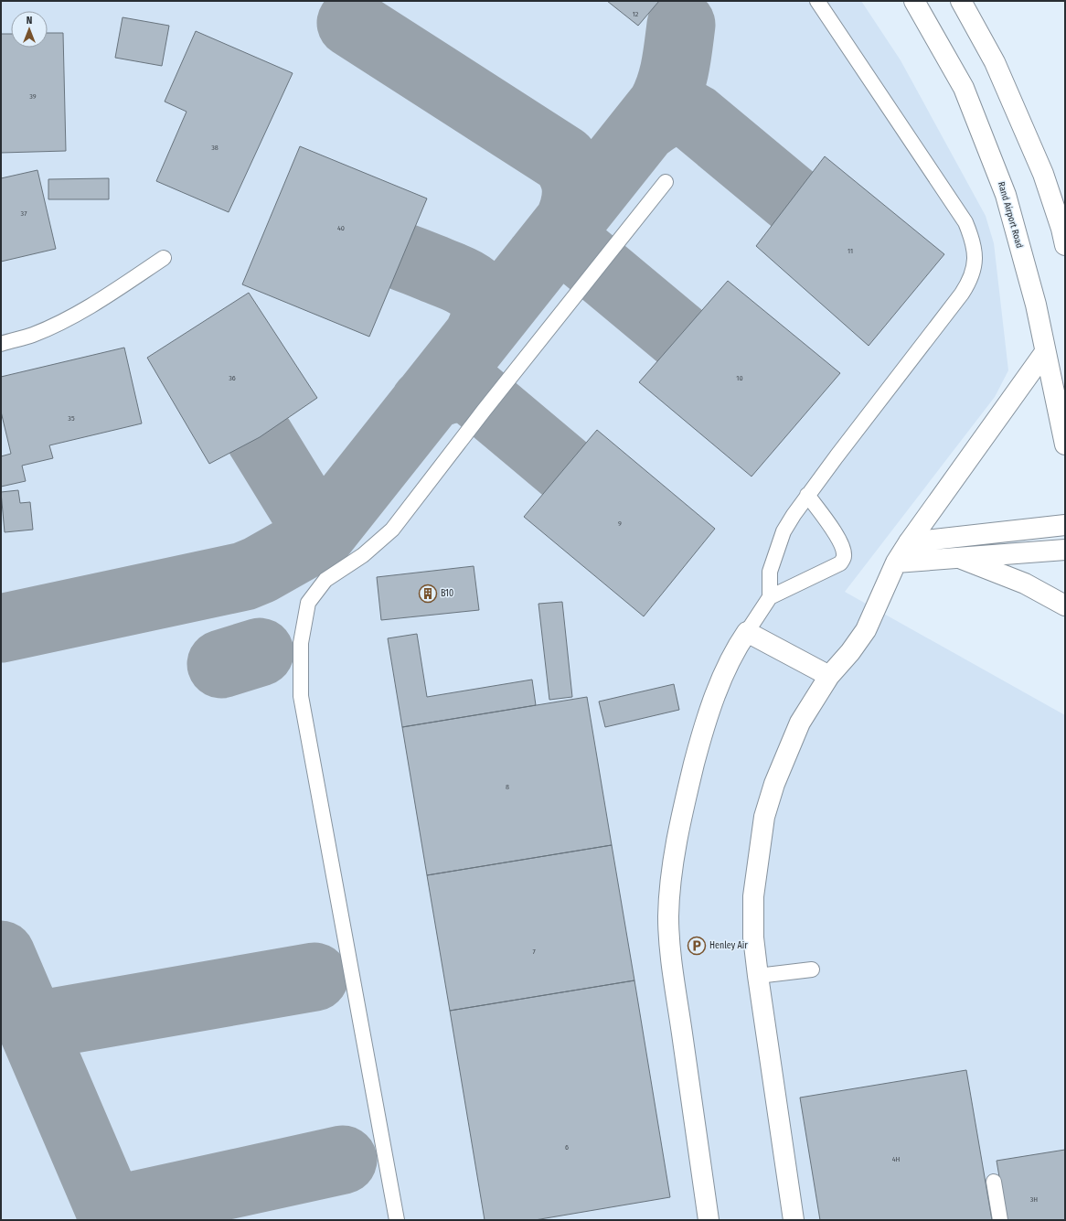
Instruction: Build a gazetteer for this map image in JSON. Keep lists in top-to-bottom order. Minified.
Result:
{"streets":{"street":["Rand Airport Road"]},"places":{"building":["B10"],"parking":["Henley Air"]},"house_numbers":["12","39","38","37","40","11","36","10","35","9","8","7","6","4H","3H"],"north":"top"}
